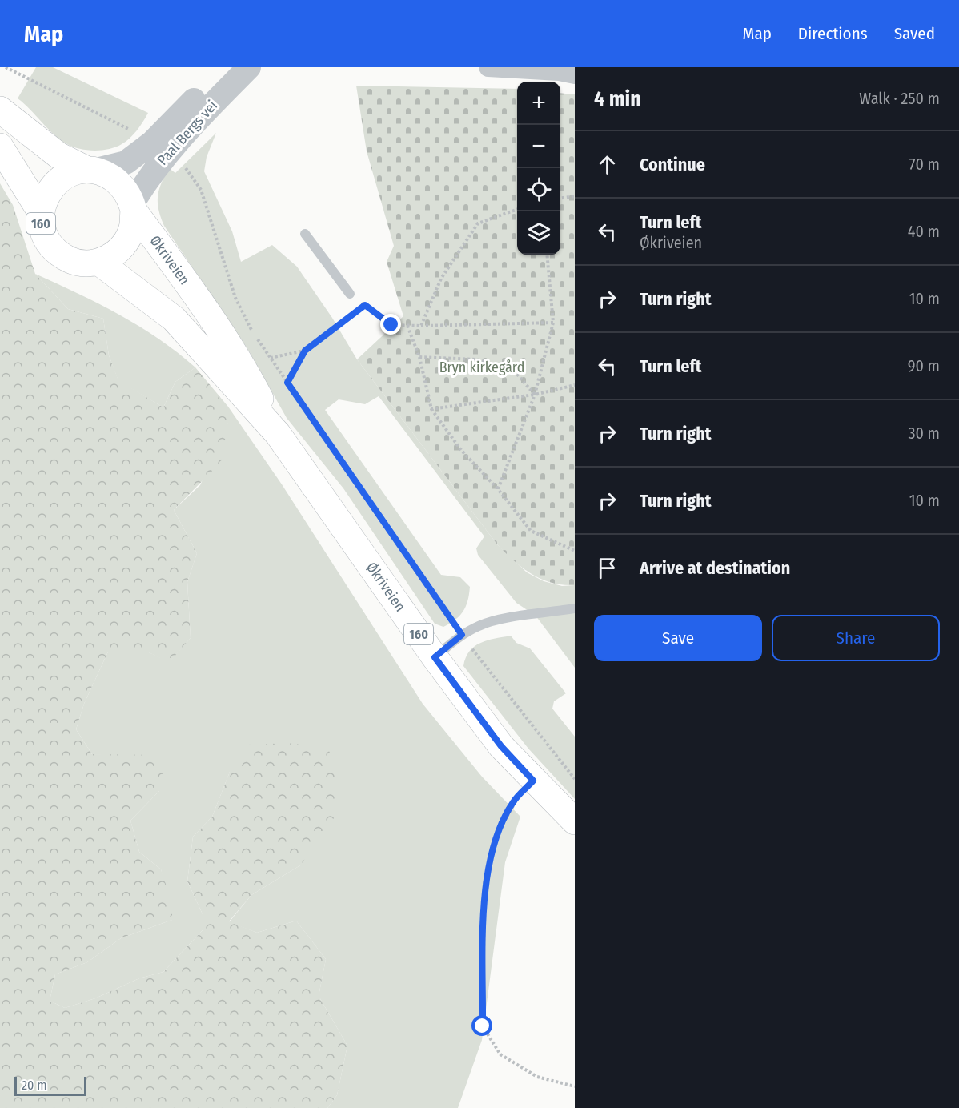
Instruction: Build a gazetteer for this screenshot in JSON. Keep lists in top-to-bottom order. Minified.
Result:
{"streets":{"main road":["160","Økriveien"],"street":["Paal Bergs vei"]},"crossings":[["Paal Bergs vei","160"],["Paal Bergs vei","Økriveien"],["160","Økriveien"]],"parks":["Bryn kirkegård"],"scale_bar":"20 m","page":{"header":"Map","nav":["Map","Directions","Saved"],"heading":["4 min","Walk · 250 m"],"map_buttons":["+","−"],"list":[["Continue","70 m"],["Turn left","Økriveien","40 m"],["Turn right","10 m"],["Turn left","90 m"],["Turn right","30 m"],["Turn right","10 m"],"Arrive at destination"],"buttons":["Save","Share"],"scale":"20 m"}}
